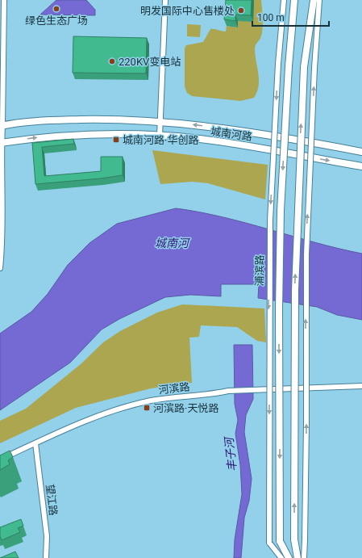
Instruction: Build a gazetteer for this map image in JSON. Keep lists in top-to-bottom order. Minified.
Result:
{"streets":{"main road":["城南河路","浦滨路"],"street":["河滨路","望江路"]},"crossings":[["河滨路","望江路"]],"water":["城南河","丰子河"],"places":{"other":["绿色生态广场","明发国际中心售楼处","220KV变电站"],"transit":["城南河路·华创路","河滨路·天悦路"]},"scale_bar":"100 m"}
